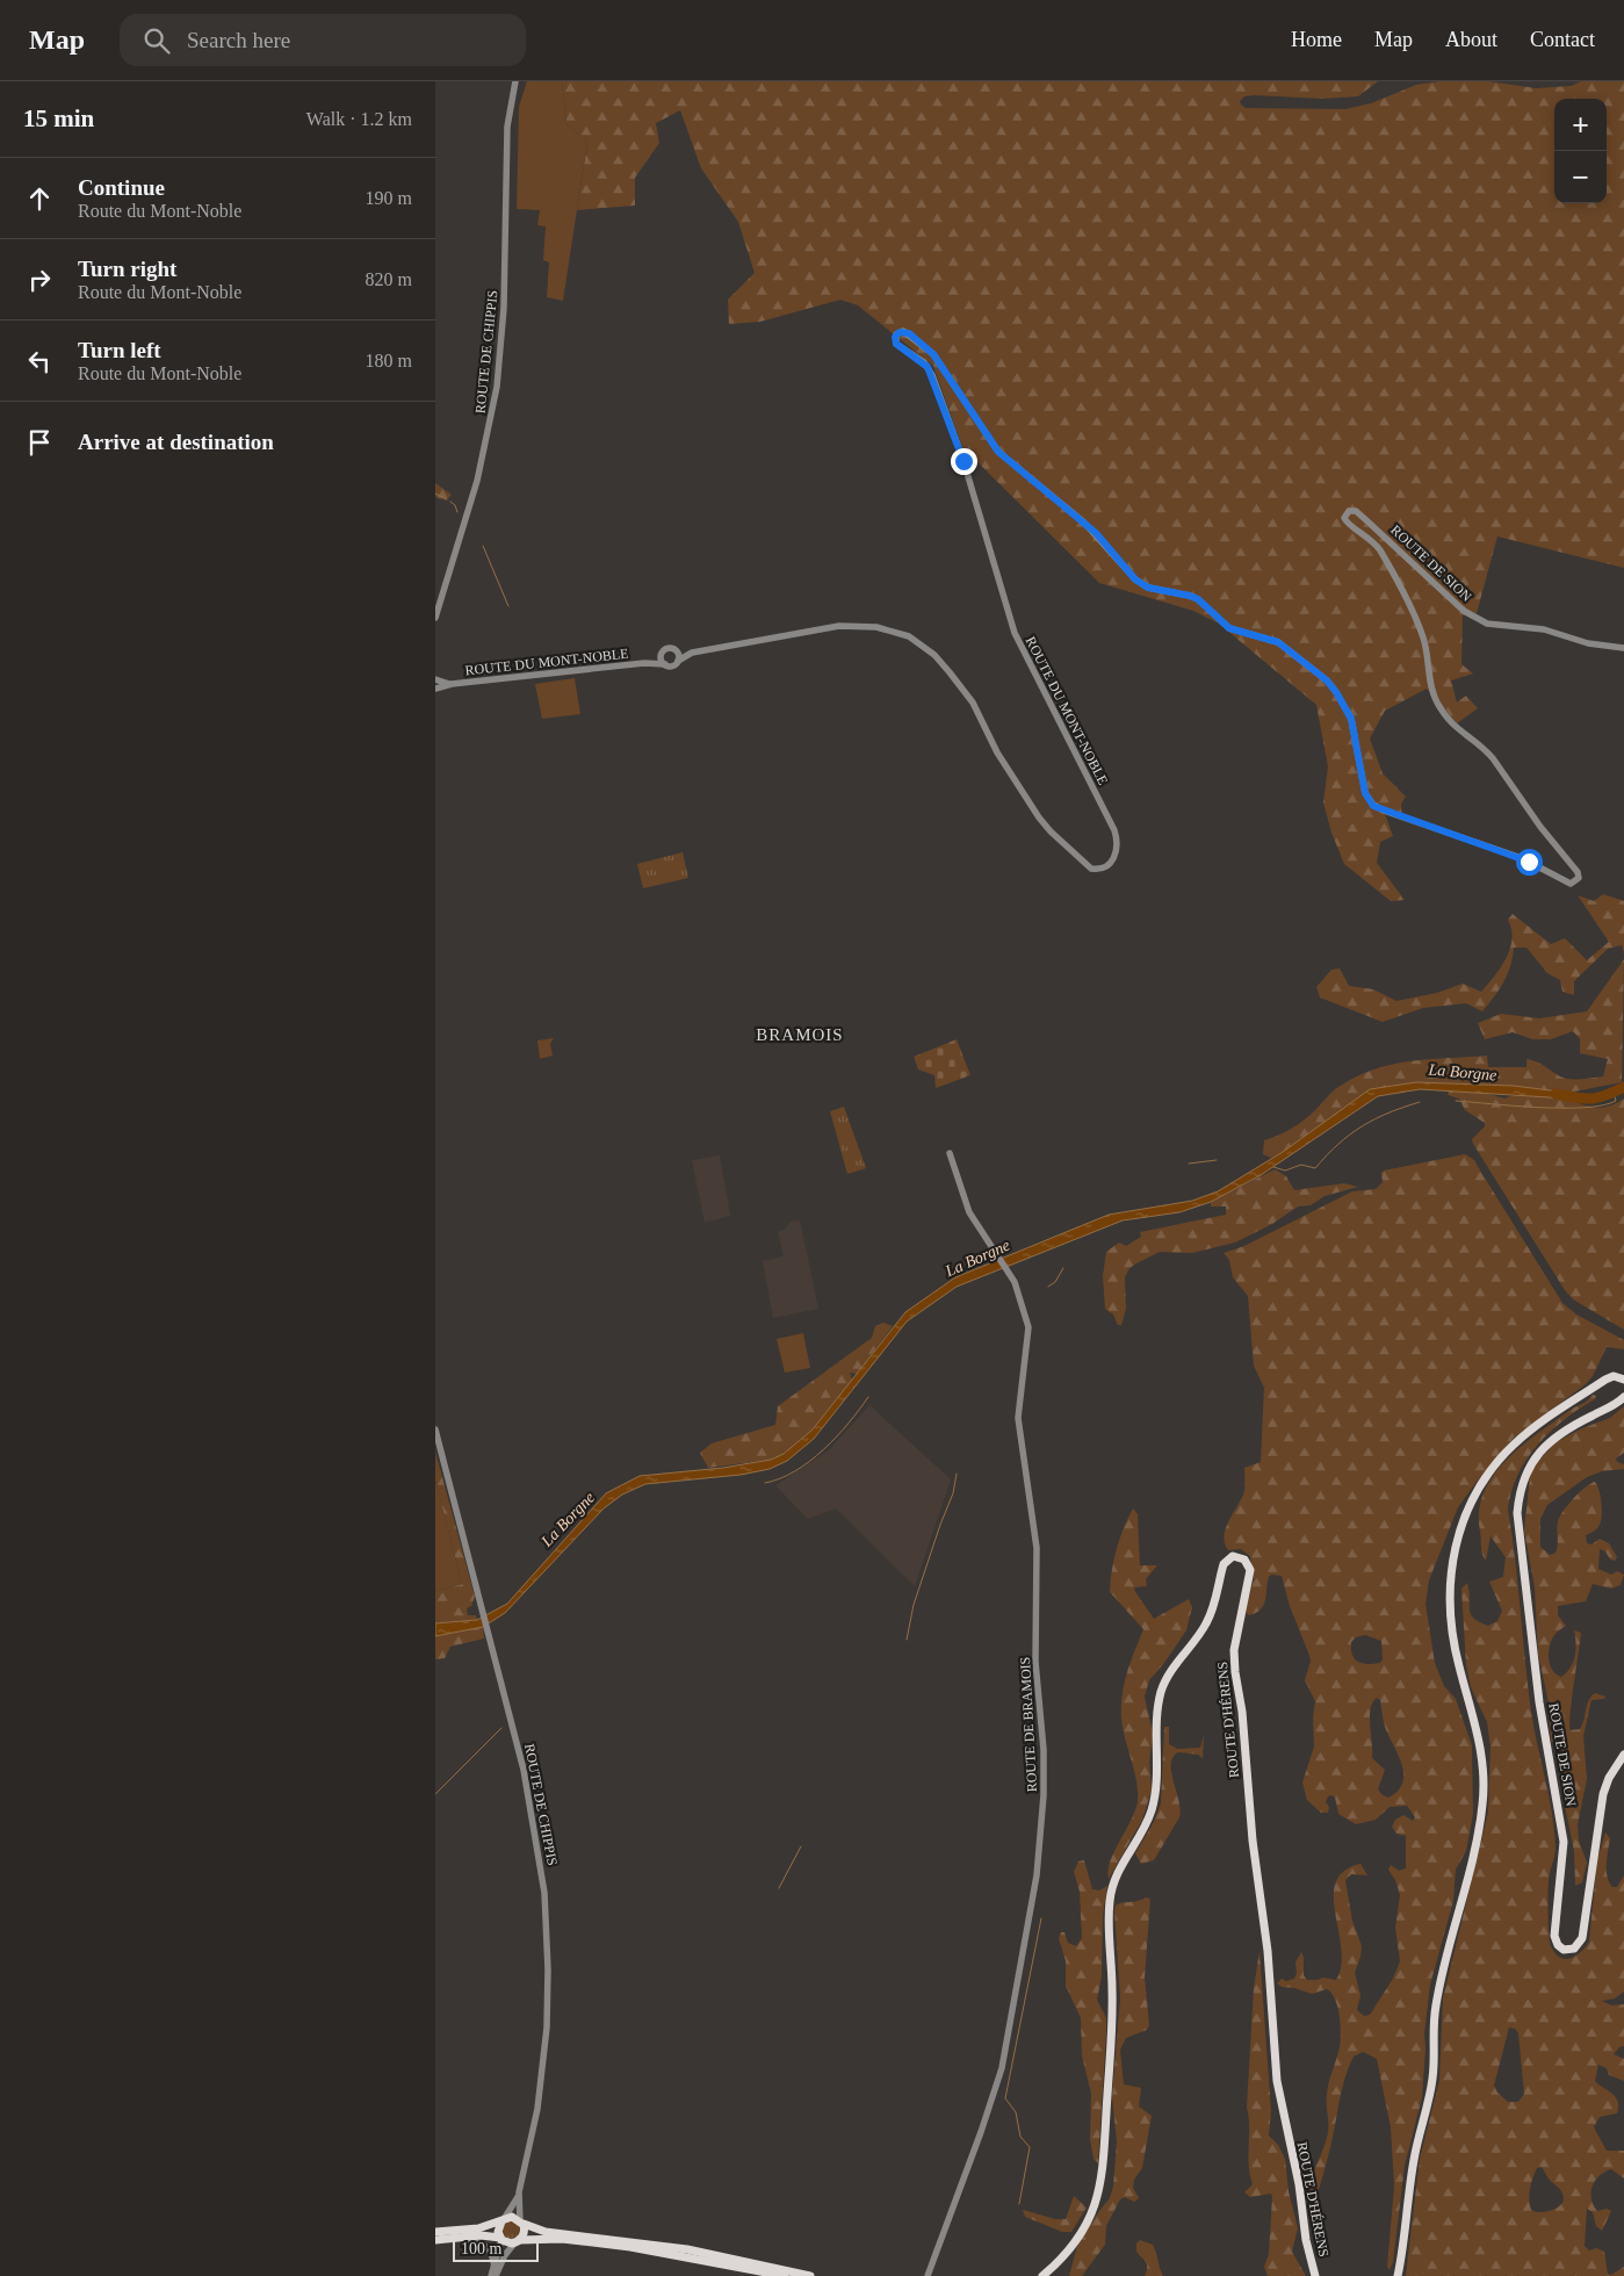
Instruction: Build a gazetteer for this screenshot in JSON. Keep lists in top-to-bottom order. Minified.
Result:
{"streets":{"main road":["ROUTE DE SION","ROUTE D'HÉRENS"],"street":["ROUTE DE CHIPPIS","ROUTE DU MONT-NOBLE","ROUTE DE BRAMOIS"]},"crossings":[["ROUTE DE SION","ROUTE DU MONT-NOBLE"]],"districts":["BRAMOIS"],"water":["La Borgne"],"scale_bar":"100 m","page":{"header":"Map","search":"Search here","nav":["Home","Map","About","Contact"],"heading":["15 min","Walk · 1.2 km"],"map_buttons":["+","−"],"list":[["Continue","Route du Mont-Noble","190 m"],["Turn right","Route du Mont-Noble","820 m"],["Turn left","Route du Mont-Noble","180 m"],"Arrive at destination"],"scale":"100 m"}}
